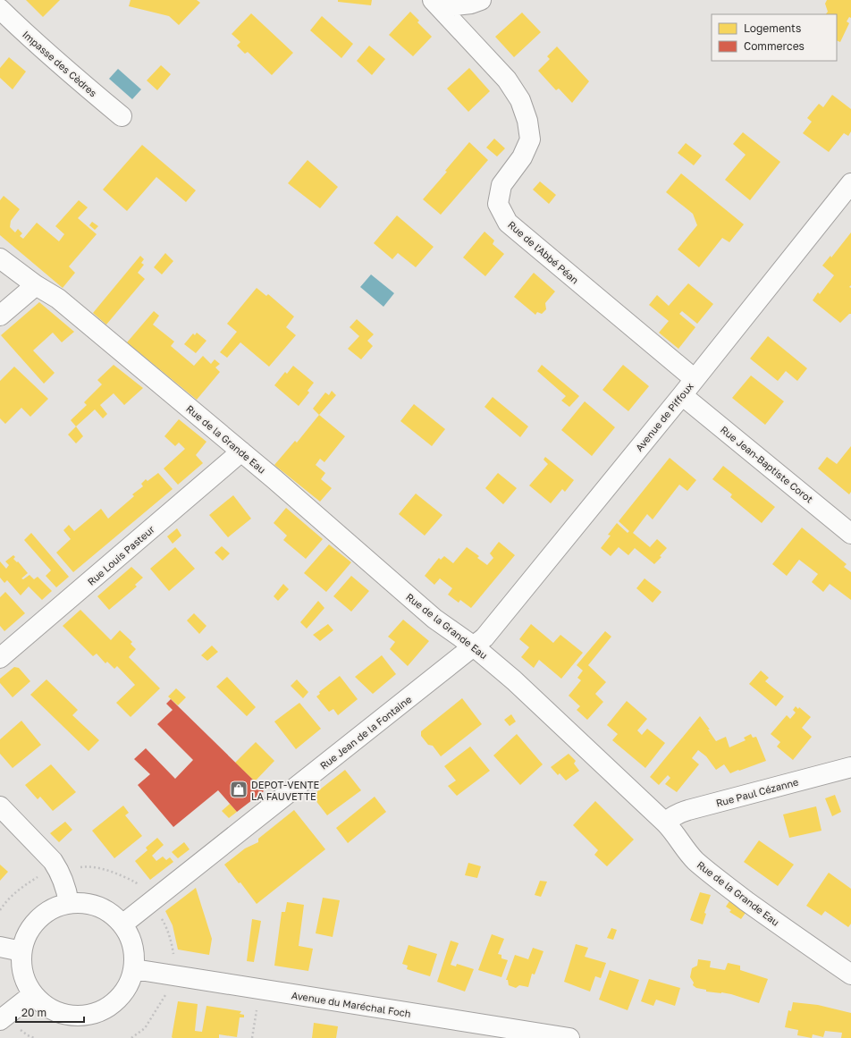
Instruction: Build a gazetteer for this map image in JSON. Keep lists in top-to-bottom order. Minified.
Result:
{"streets":{"street":["Impasse des Cèdres","Rue de l'Abbé Péan","Avenue de Piffoux","Rue de la Grande Eau","Rue Jean-Baptiste Corot","Rue Louis Pasteur","Rue Jean de la Fontaine","Rue Paul Cézanne","Avenue du Maréchal Foch"]},"crossings":[["Rue de l'Abbé Péan","Avenue de Piffoux"],["Avenue de Piffoux","Rue de la Grande Eau"],["Avenue de Piffoux","Rue Jean-Baptiste Corot"],["Avenue de Piffoux","Rue Jean de la Fontaine"],["Rue de la Grande Eau","Rue Louis Pasteur"],["Rue de la Grande Eau","Rue Jean de la Fontaine"],["Rue de la Grande Eau","Rue Paul Cézanne"],["Rue Jean de la Fontaine","Avenue du Maréchal Foch"]],"places":{"shop":["DEPOT-VENTE LA FAUVETTE"]},"legend":["Logements","Commerces"],"scale_bar":"20 m"}
